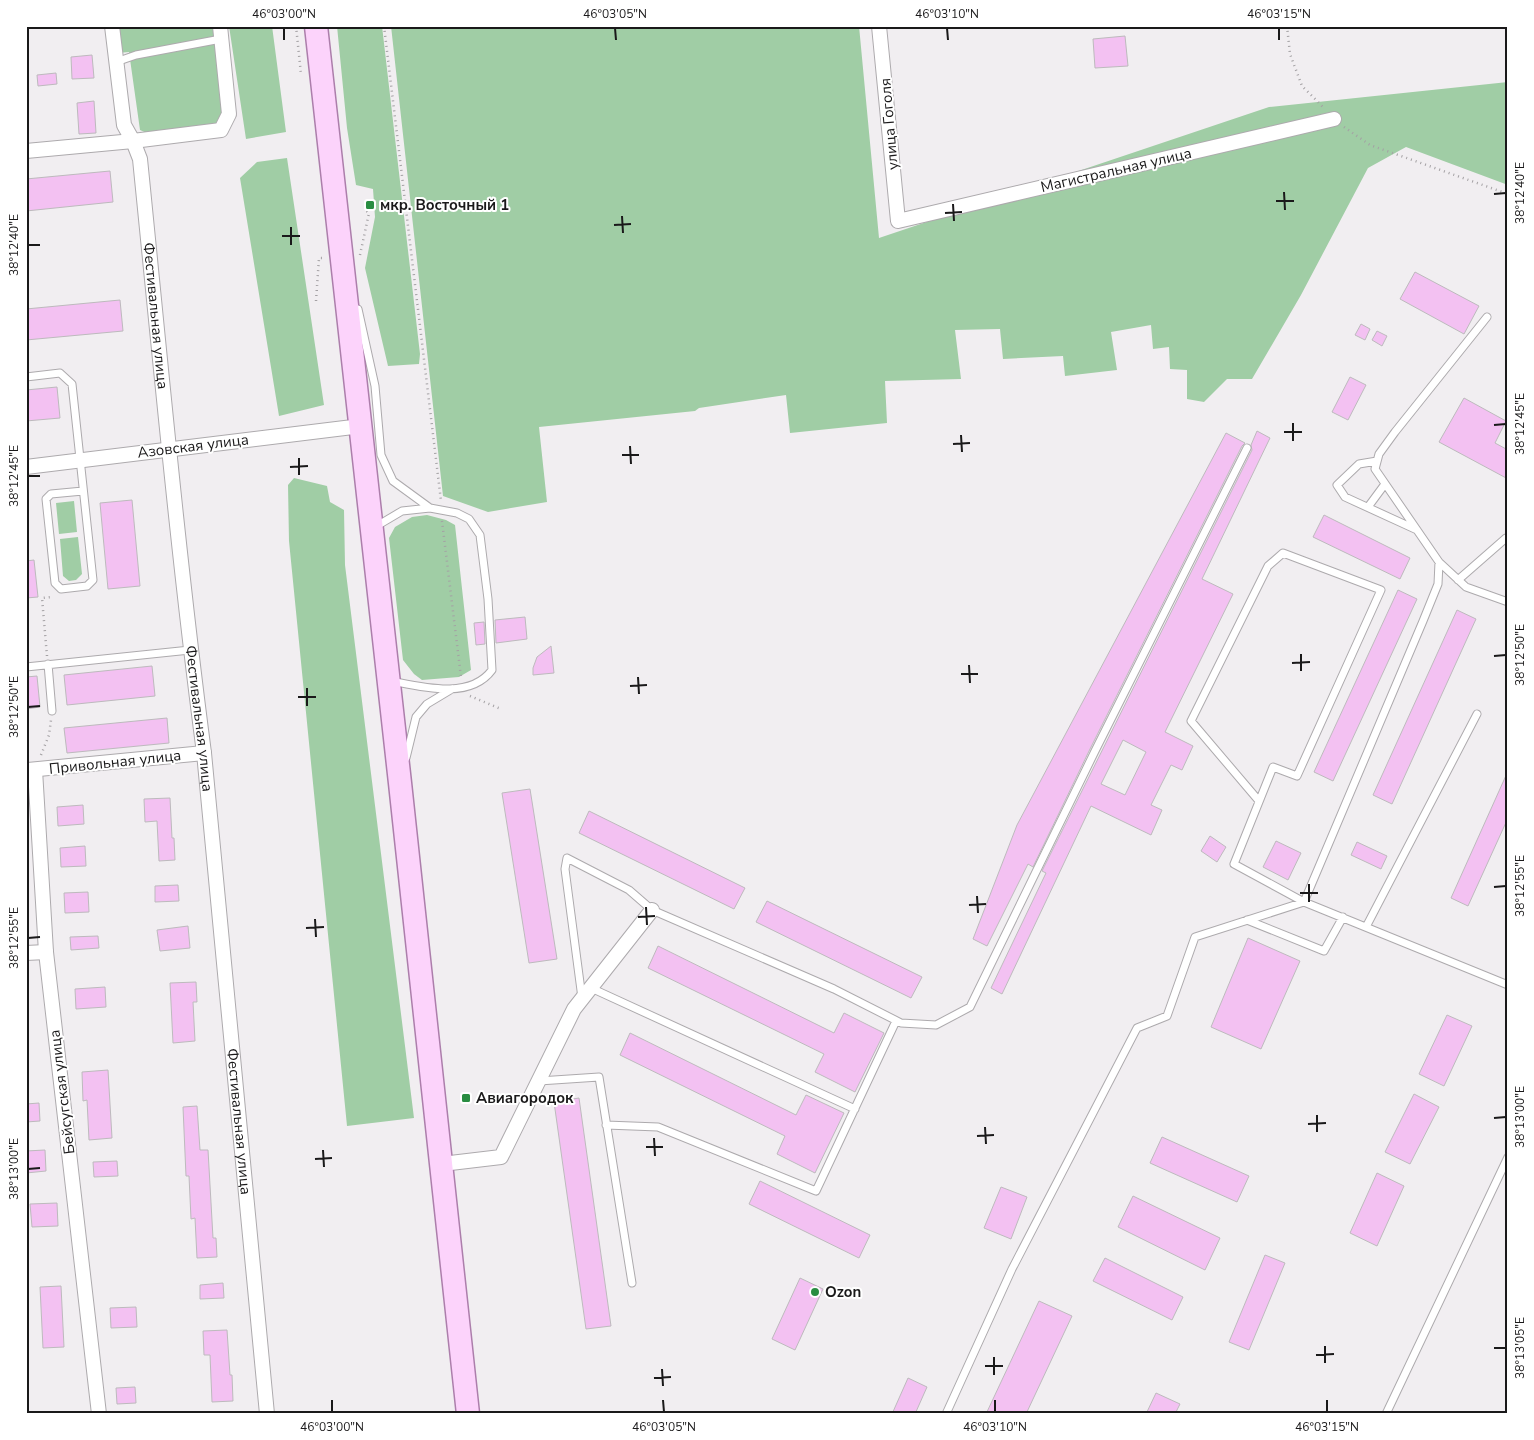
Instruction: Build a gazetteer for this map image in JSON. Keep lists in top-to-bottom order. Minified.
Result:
{"streets":{"street":["улица Гоголя","Магистральная улица","Фестивальная улица","Азовская улица","Привольная улица","Бейсугская улица"]},"crossings":[["улица Гоголя","Магистральная улица"],["Фестивальная улица","Азовская улица"],["Фестивальная улица","Привольная улица"],["Привольная улица","Бейсугская улица"]],"places":{"transit":["мкр. Восточный 1","Авиагородок"],"other":["Ozon"]},"coordinates":["46°03'00\"N","46°03'05\"N","46°03'10\"N","46°03'15\"N","38°12'40\"E","38°12'45\"E","38°12'50\"E","38°12'55\"E","38°13'00\"E","38°13'05\"E"]}
